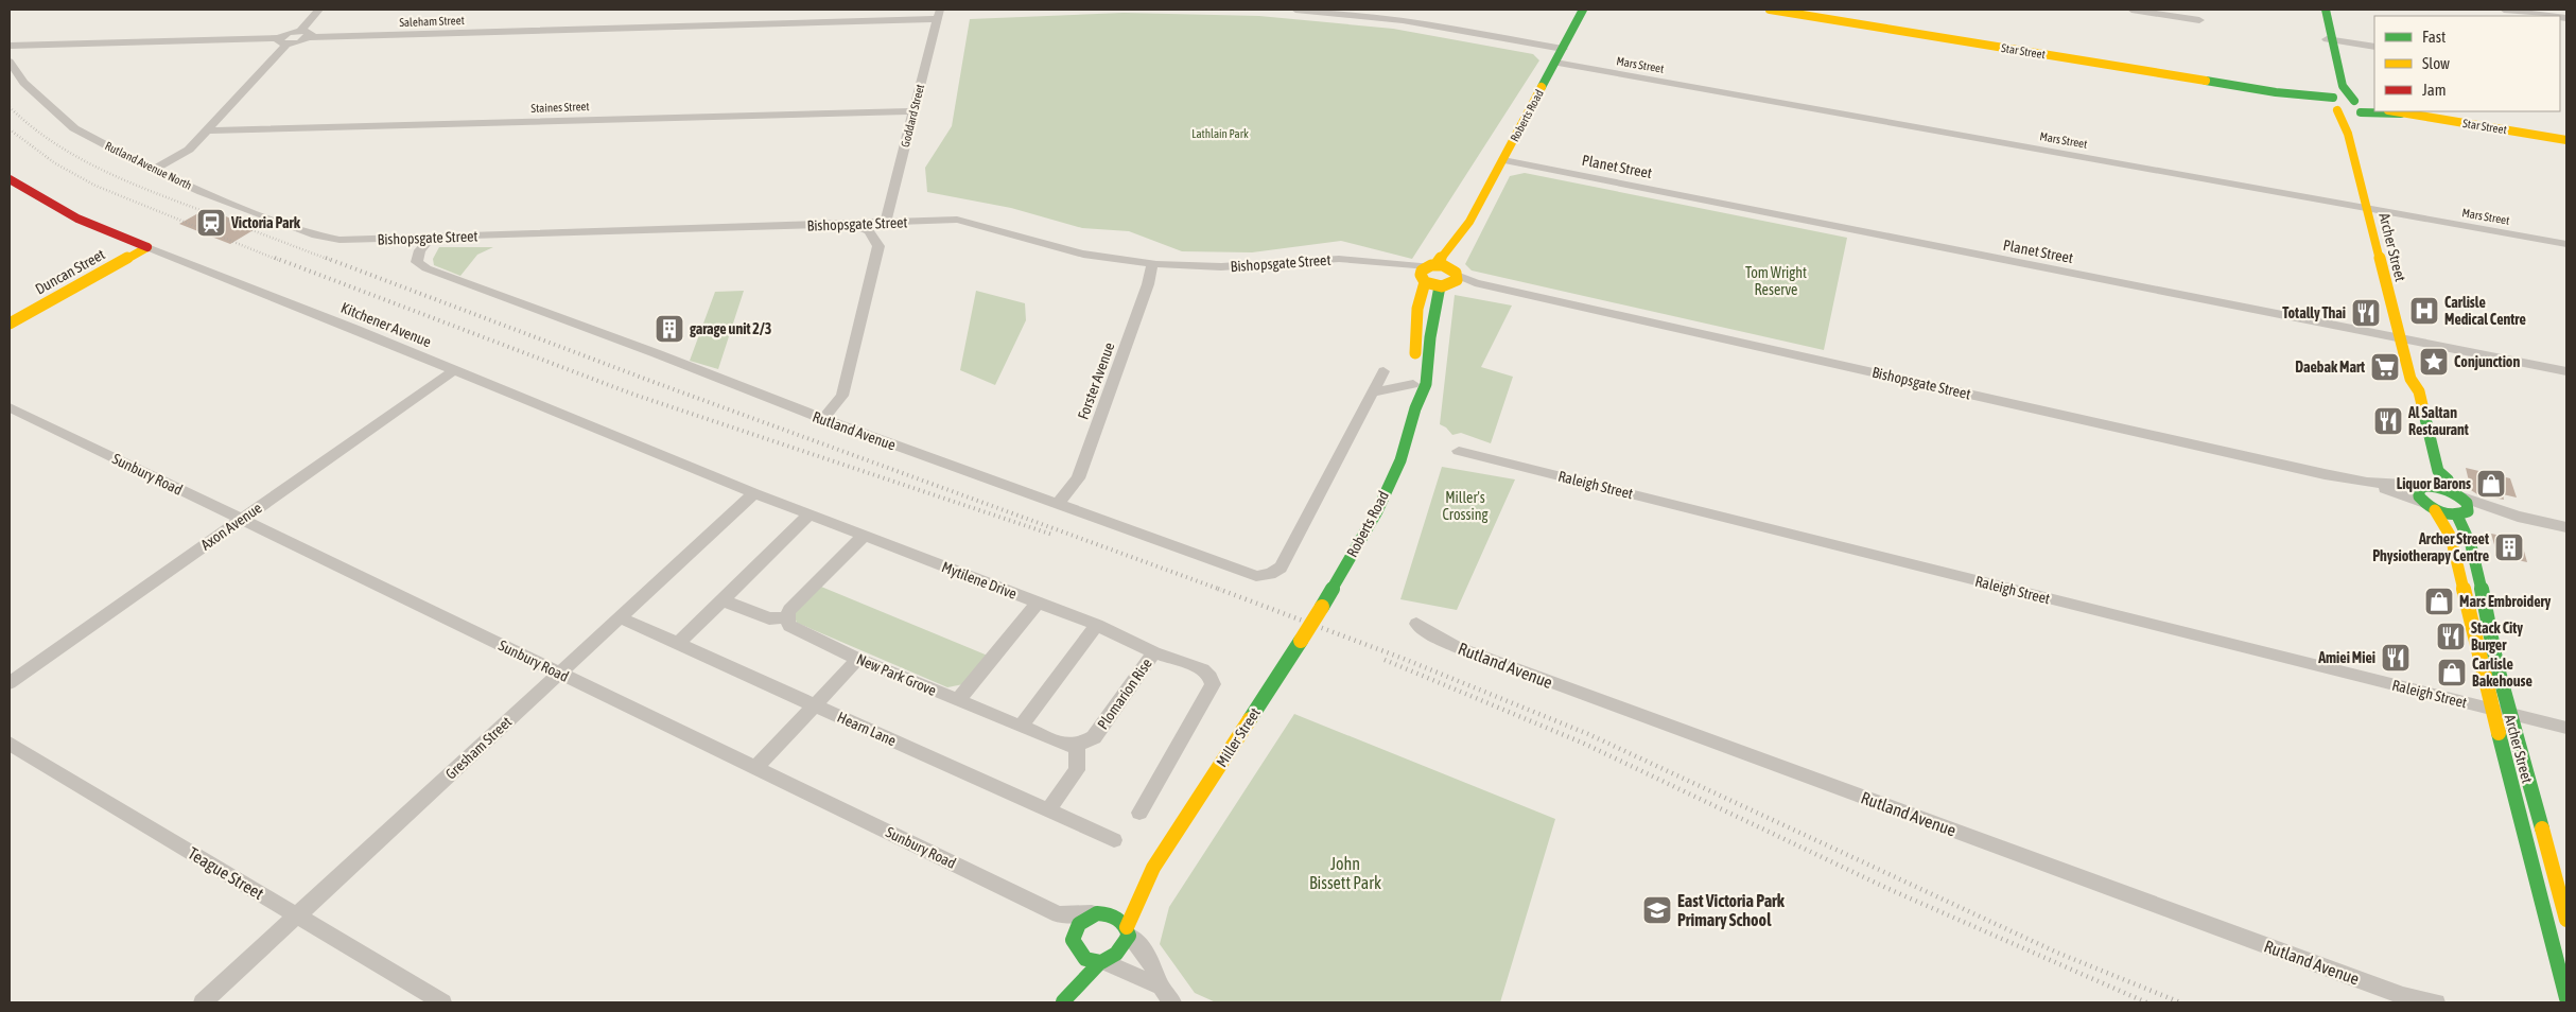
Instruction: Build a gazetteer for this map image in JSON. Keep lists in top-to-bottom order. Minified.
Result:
{"streets":{"main road":["Star Street","Roberts Road","Archer Street","Duncan Street","Kitchener Avenue","Miller Street"],"street":["Saleham Street","Mars Street","Staines Street","Goddard Street","Rutland Avenue North","Planet Street","Bishopsgate Street","Forster Avenue","Rutland Avenue","Sunbury Road","Raleigh Street","Axon Avenue","Mytilene Drive","New Park Grove","Plomarion Rise","Hearn Lane","Gresham Street","Teague Street"]},"crossings":[["Saleham Street","Goddard Street"],["Star Street","Archer Street"],["Mars Street","Roberts Road"],["Mars Street","Archer Street"],["Staines Street","Goddard Street"],["Goddard Street","Bishopsgate Street"],["Roberts Road","Planet Street"],["Roberts Road","Bishopsgate Street"],["Roberts Road","Miller Street"],["Rutland Avenue North","Bishopsgate Street"],["Planet Street","Archer Street"],["Bishopsgate Street","Archer Street"],["Bishopsgate Street","Forster Avenue"],["Bishopsgate Street","Rutland Avenue"],["Archer Street","Raleigh Street"],["Duncan Street","Kitchener Avenue"],["Kitchener Avenue","Axon Avenue"],["Kitchener Avenue","Mytilene Drive"],["Kitchener Avenue","Gresham Street"],["Forster Avenue","Rutland Avenue"],["Sunbury Road","Axon Avenue"],["Sunbury Road","Miller Street"],["Sunbury Road","Gresham Street"],["Mytilene Drive","Plomarion Rise"],["Mytilene Drive","Gresham Street"],["New Park Grove","Plomarion Rise"],["Hearn Lane","Gresham Street"],["Gresham Street","Teague Street"]],"parks":["Lathlain Park","Tom Wright Reserve","Miller's Crossing","John Bissett Park"],"places":{"station":["Victoria Park"],"hospital":["Carlisle Medical Centre"],"restaurant":["Totally Thai","Al Saltan Restaurant","Stack City Burger","Amiei Miei"],"building":["garage unit 2/3","Archer Street Physiotherapy Centre"],"place":["Conjunction"],"supermarket":["Daebak Mart"],"shop":["Liquor Barons","Mars Embroidery","Carlisle Bakehouse"],"school or university":["East Victoria Park Primary School"]},"legend":["Fast","Slow","Jam"]}
